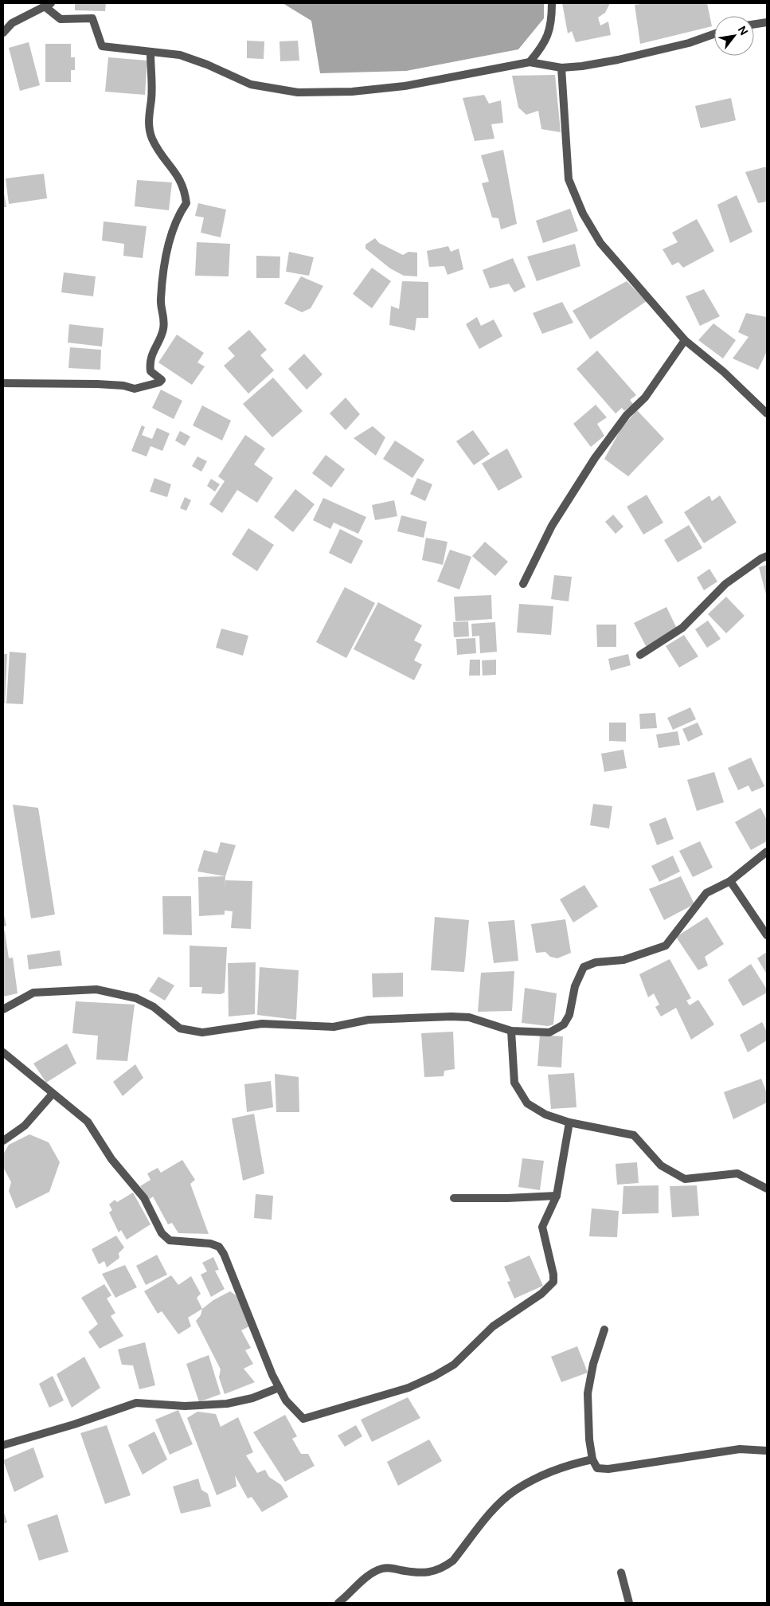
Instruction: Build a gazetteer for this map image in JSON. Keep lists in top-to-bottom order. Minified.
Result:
{"north":"top right"}
